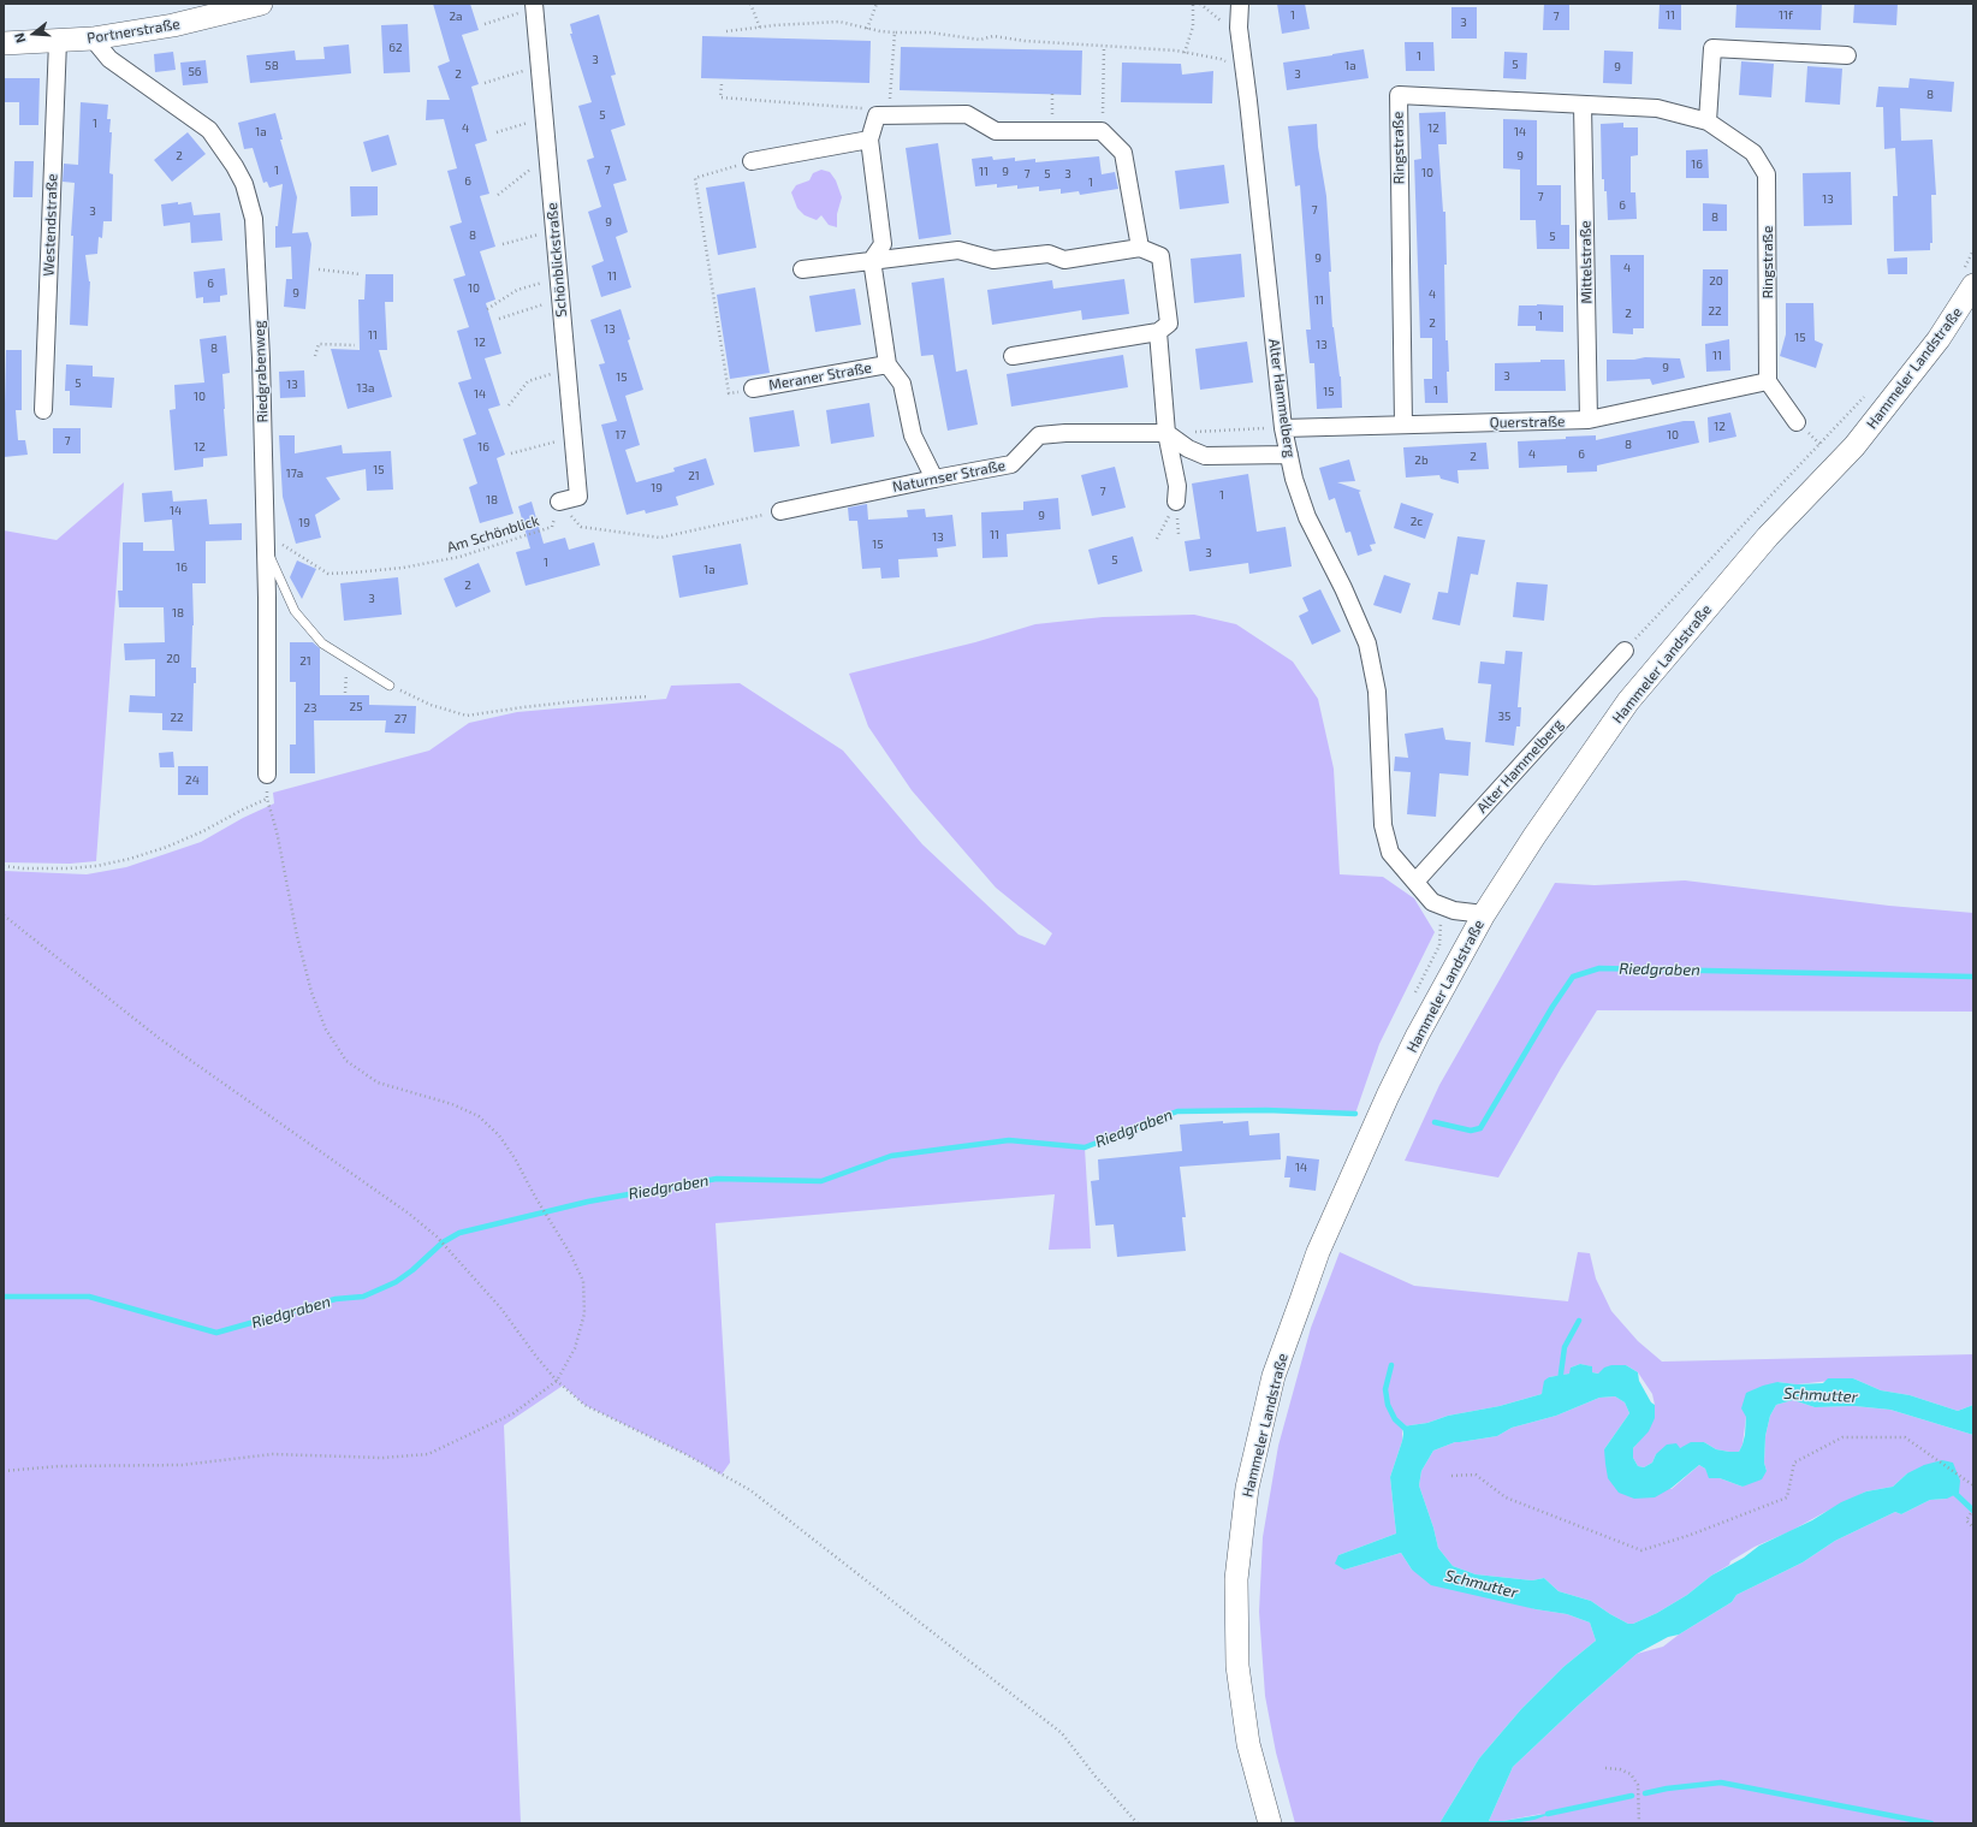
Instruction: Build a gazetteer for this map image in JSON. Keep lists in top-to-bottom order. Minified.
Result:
{"streets":{"main road":["Portnerstraße","Hammeler Landstraße"],"street":["Ringstraße","Westendstraße","Schönblickstraße","Mittelstraße","Riedgrabenweg","Meraner Straße","Alter Hammelberg","Querstraße","Naturnser Straße"],"path":["Am Schönblick"]},"crossings":[["Portnerstraße","Westendstraße"],["Portnerstraße","Riedgrabenweg"],["Ringstraße","Mittelstraße"],["Ringstraße","Querstraße"],["Schönblickstraße","Am Schönblick"],["Mittelstraße","Querstraße"],["Hammeler Landstraße","Alter Hammelberg"],["Meraner Straße","Naturnser Straße"],["Alter Hammelberg","Querstraße"]],"water":["Riedgraben","Schmutter"],"house_numbers":["1","11","11f","2a","7","3","62","1","3","5","58","1a","9","56","2","3","8","5","1","4","12","1a","14","2","9","16","1","7","11","9","10","7","5","3","6","1","7","13","6","7","3","8","9","8","5","9","4","11","20","6","10","9","4","11","22","2","1","2","13","11","15","12","13","8","11","9","3","15","5","13","13a","1","15","14","10","12","17","10","7","8","12","16","4","6","2","2b","15","17a","21","19","7","1","18","14","9","2c","19","11","13","15","3","5","1","16","1a","2","3","18","20","21","25","23","35","22","27","24","14"],"north":"left"}
